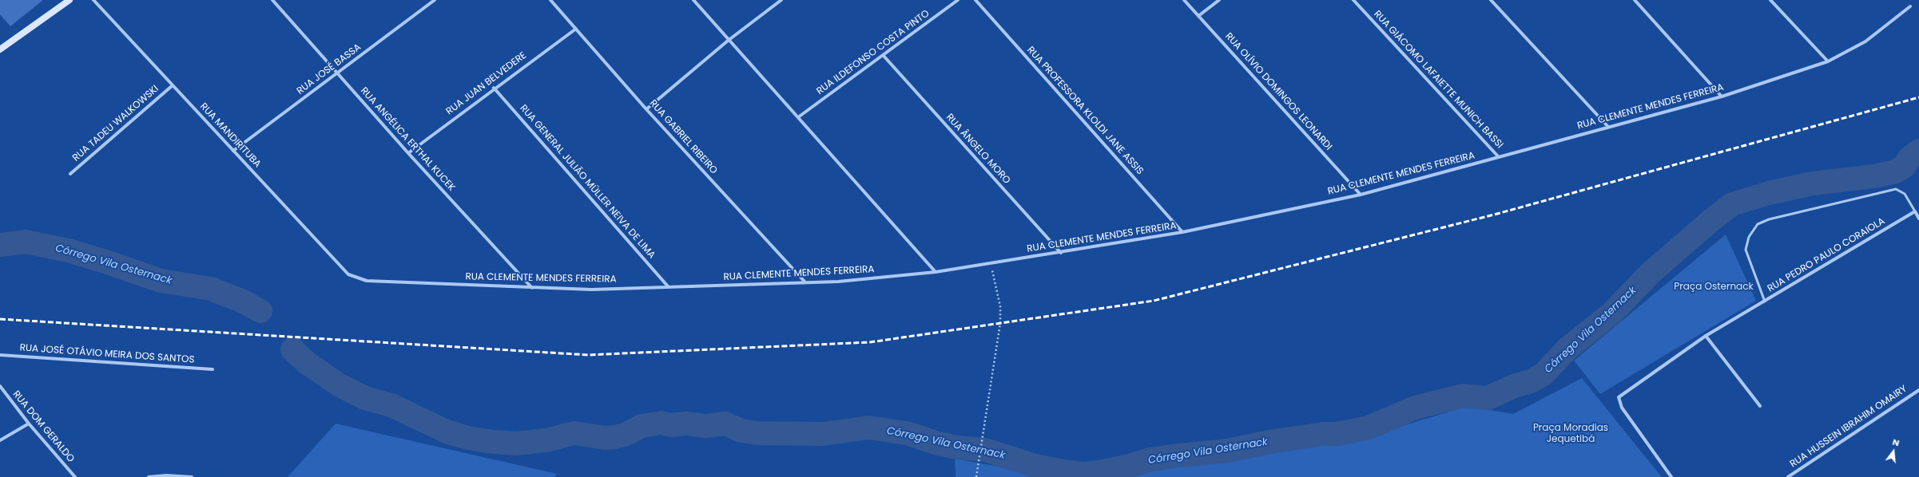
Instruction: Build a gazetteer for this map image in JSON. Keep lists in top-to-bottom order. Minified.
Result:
{"streets":{"street":["RUA ILDEFONSO COSTA PINTO","RUA JOSÉ BASSA","RUA GIÁCOMO LAFAIETTE MUNICH BASSI","RUA JUAN BELVEDERE","RUA OLÍVIO DOMINGOS LEONARDI","RUA CLEMENTE MENDES FERREIRA","RUA PROFESSORA KLOLDI JANE ASSIS","RUA TADEU WALKOWSKI","RUA MANDIRITUBA","RUA GABRIEL RIBEIRO","RUA ANGÉLICA ERTHAL KUCEK","RUA ÂNGELO MORO","RUA GENERAL JULIÃO MÜLLER NEIVA DE LIMA","RUA PEDRO PAULO CORAIOLA","RUA JOSÉ OTÁVIO MEIRA DOS SANTOS","RUA DOM GERALDO","RUA HUSSEIN IBRAHIM OMAIRY"]},"crossings":[["RUA ILDEFONSO COSTA PINTO","RUA ÂNGELO MORO"],["RUA JOSÉ BASSA","RUA MANDIRITUBA"],["RUA JOSÉ BASSA","RUA ANGÉLICA ERTHAL KUCEK"],["RUA GIÁCOMO LAFAIETTE MUNICH BASSI","RUA CLEMENTE MENDES FERREIRA"],["RUA JUAN BELVEDERE","RUA GABRIEL RIBEIRO"],["RUA JUAN BELVEDERE","RUA ANGÉLICA ERTHAL KUCEK"],["RUA JUAN BELVEDERE","RUA GENERAL JULIÃO MÜLLER NEIVA DE LIMA"],["RUA OLÍVIO DOMINGOS LEONARDI","RUA CLEMENTE MENDES FERREIRA"],["RUA CLEMENTE MENDES FERREIRA","RUA PROFESSORA KLOLDI JANE ASSIS"],["RUA CLEMENTE MENDES FERREIRA","RUA MANDIRITUBA"],["RUA CLEMENTE MENDES FERREIRA","RUA GABRIEL RIBEIRO"],["RUA CLEMENTE MENDES FERREIRA","RUA ANGÉLICA ERTHAL KUCEK"],["RUA CLEMENTE MENDES FERREIRA","RUA ÂNGELO MORO"],["RUA CLEMENTE MENDES FERREIRA","RUA GENERAL JULIÃO MÜLLER NEIVA DE LIMA"],["RUA TADEU WALKOWSKI","RUA MANDIRITUBA"]],"water":["Córrego Vila Osternack"],"parks":["Praça Osternack","Praça Moradias Jequetibá"],"north":"top"}
